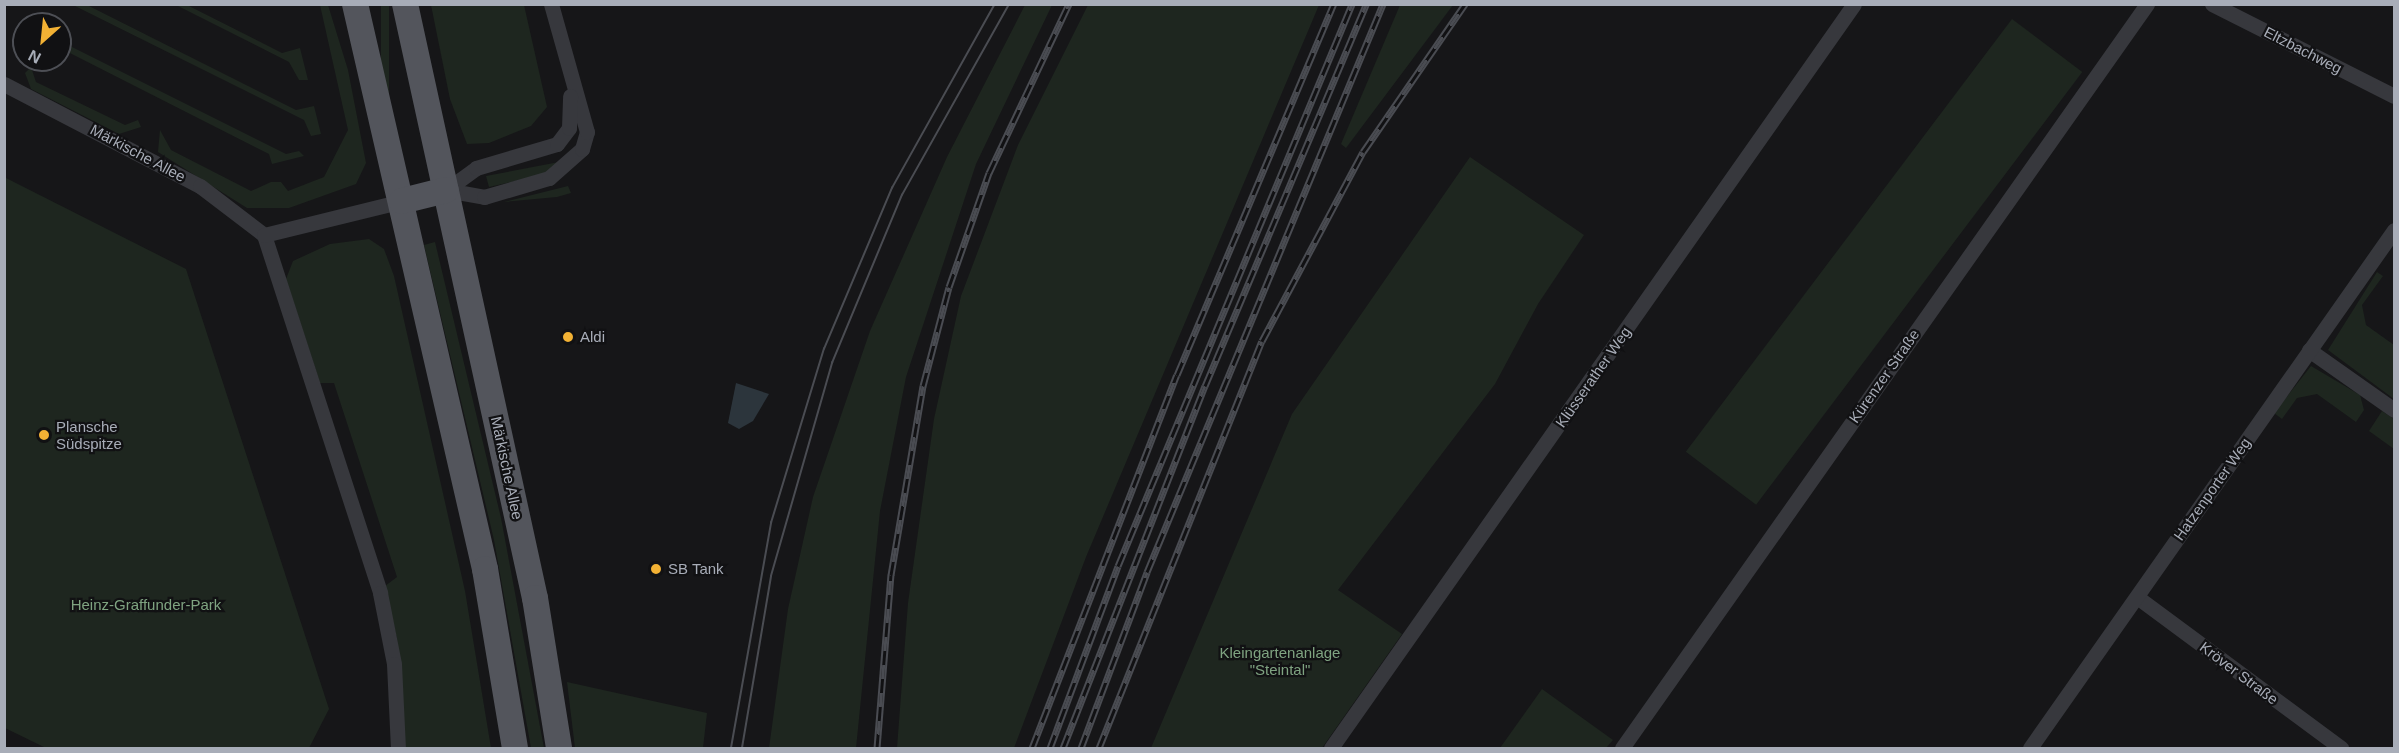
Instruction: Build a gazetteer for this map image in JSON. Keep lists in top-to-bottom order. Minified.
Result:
{"streets":{"main road":["Märkische Allee"],"street":["Eltzbachweg","Kürenzer Straße","Klüsserather Weg","Hatzenporter Weg","Kröver Straße"]},"crossings":[["Hatzenporter Weg","Kröver Straße"]],"parks":["Heinz-Graffunder-Park","Kleingartenanlage \"Steintal\""],"places":["Aldi","Plansche Südspitze","SB Tank"],"north":"bottom left"}
